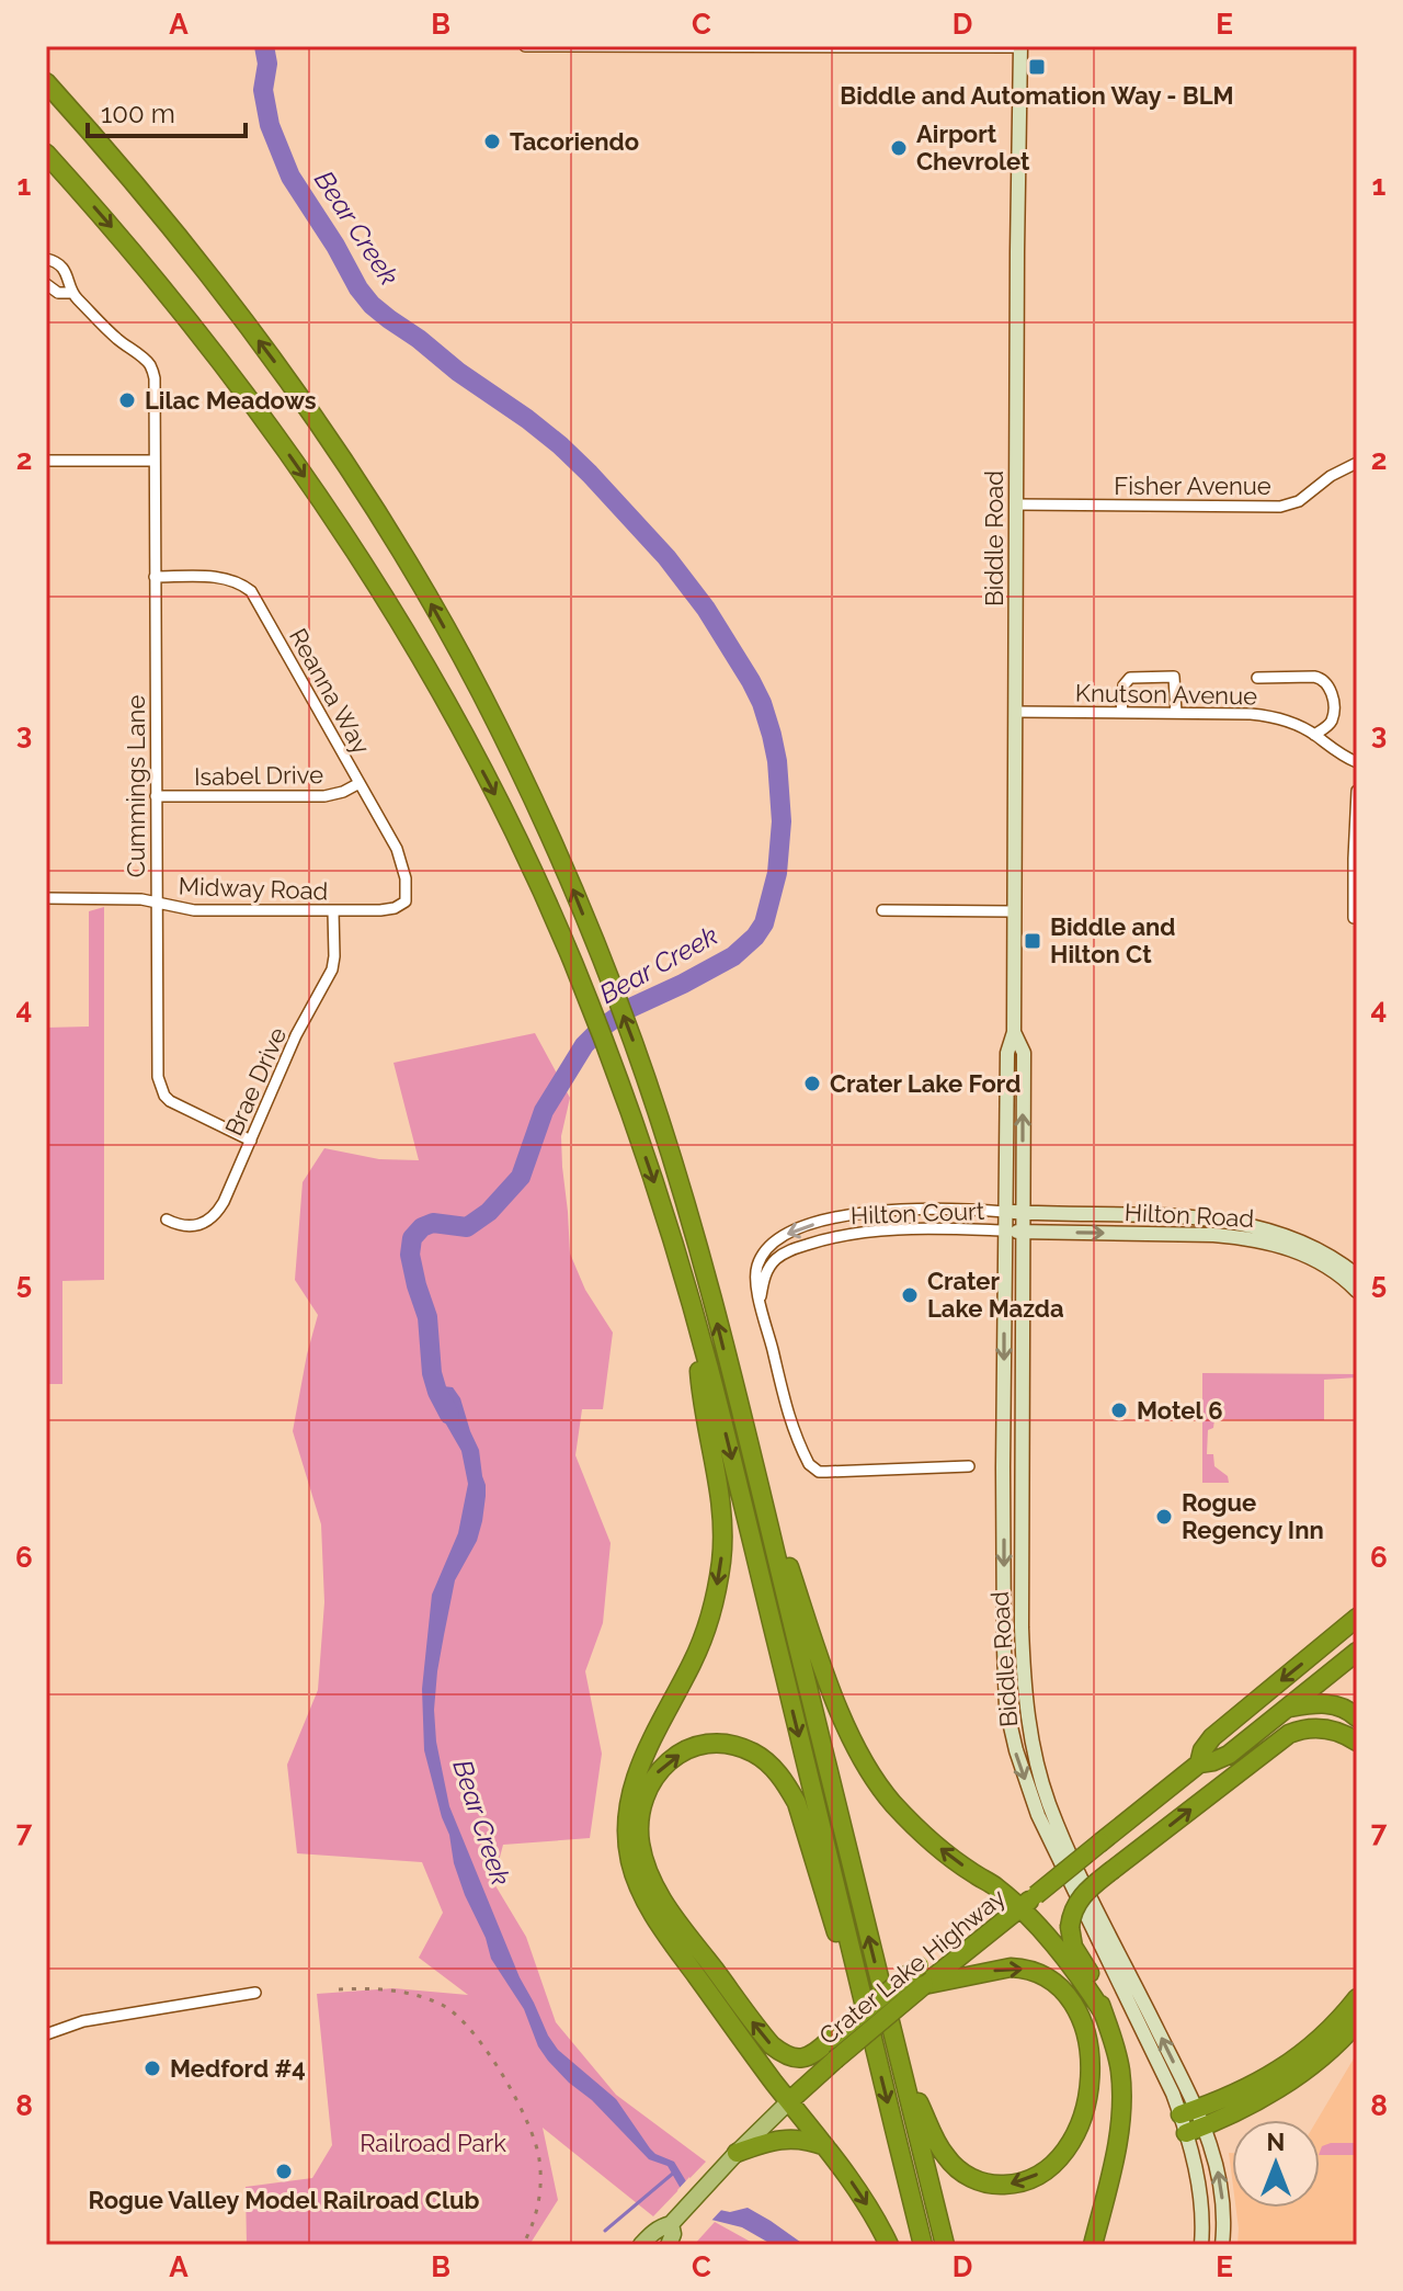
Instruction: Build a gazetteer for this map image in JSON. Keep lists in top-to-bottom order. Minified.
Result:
{"streets":{"highway":["Crater Lake Highway"],"main road":["Biddle Road","Hilton Road"],"street":["Fisher Avenue","Reanna Way","Knutson Avenue","Isabel Drive","Cummings Lane","Midway Road","Brae Drive","Hilton Court"]},"crossings":[["Fisher Avenue","Biddle Road"],["Biddle Road","Knutson Avenue"],["Biddle Road","Hilton Court"],["Biddle Road","Hilton Road"],["Reanna Way","Isabel Drive"],["Reanna Way","Cummings Lane"],["Reanna Way","Midway Road"],["Isabel Drive","Cummings Lane"],["Cummings Lane","Midway Road"],["Cummings Lane","Brae Drive"],["Midway Road","Brae Drive"],["Hilton Court","Hilton Road"]],"water":["Bear Creek"],"parks":["Railroad Park"],"places":{"transit":["Biddle and Automation Way - BLM","Biddle and Hilton Ct"],"other":["Tacoriendo","Airport Chevrolet","Lilac Meadows","Crater Lake Ford","Crater Lake Mazda","Motel 6","Rogue Regency Inn","Medford #4","Rogue Valley Model Railroad Club"]},"scale_bar":"100 m","north":"top","grid":{"columns":["A","B","C","D","E"],"rows":["1","2","3","4","5","6","7","8"]}}
